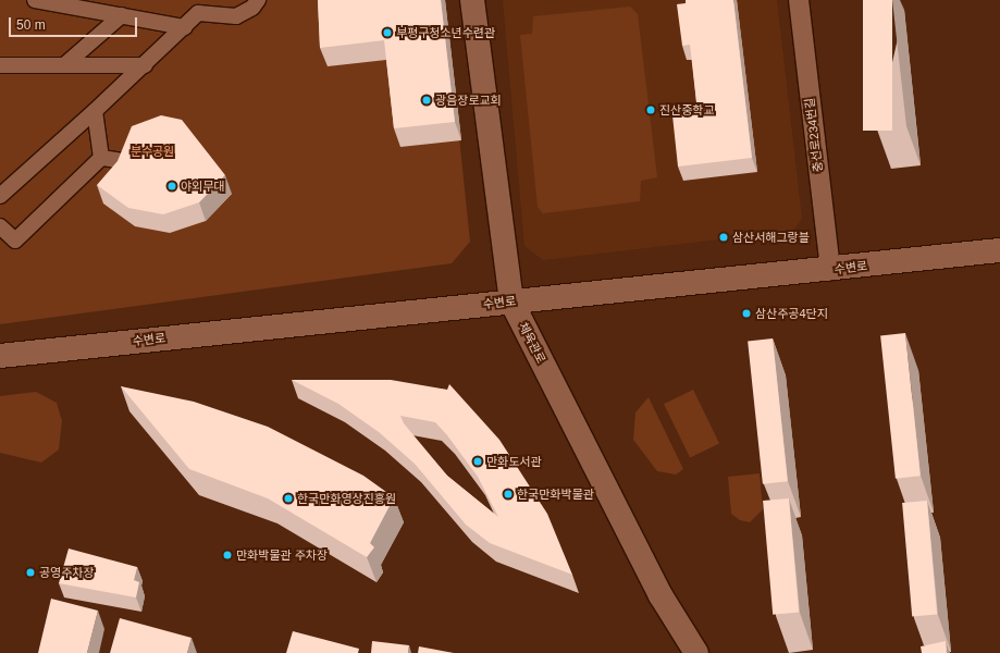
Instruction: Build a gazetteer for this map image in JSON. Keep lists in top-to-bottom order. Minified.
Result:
{"streets":{"main road":["수변로","체육관로"],"street":["충선로234번길"]},"crossings":[["충선로234번길","수변로"],["수변로","체육관로"]],"parks":["분수공원"],"places":["부평구청소년수련관","광음장로교회","진산중학교","야외무대","삼산서해그랑블","삼산주공4단지","만화도서관","한국만화박물관","한국만화영상진흥원","만화박물관 주차장","공영주차장"],"scale_bar":"50 m"}
